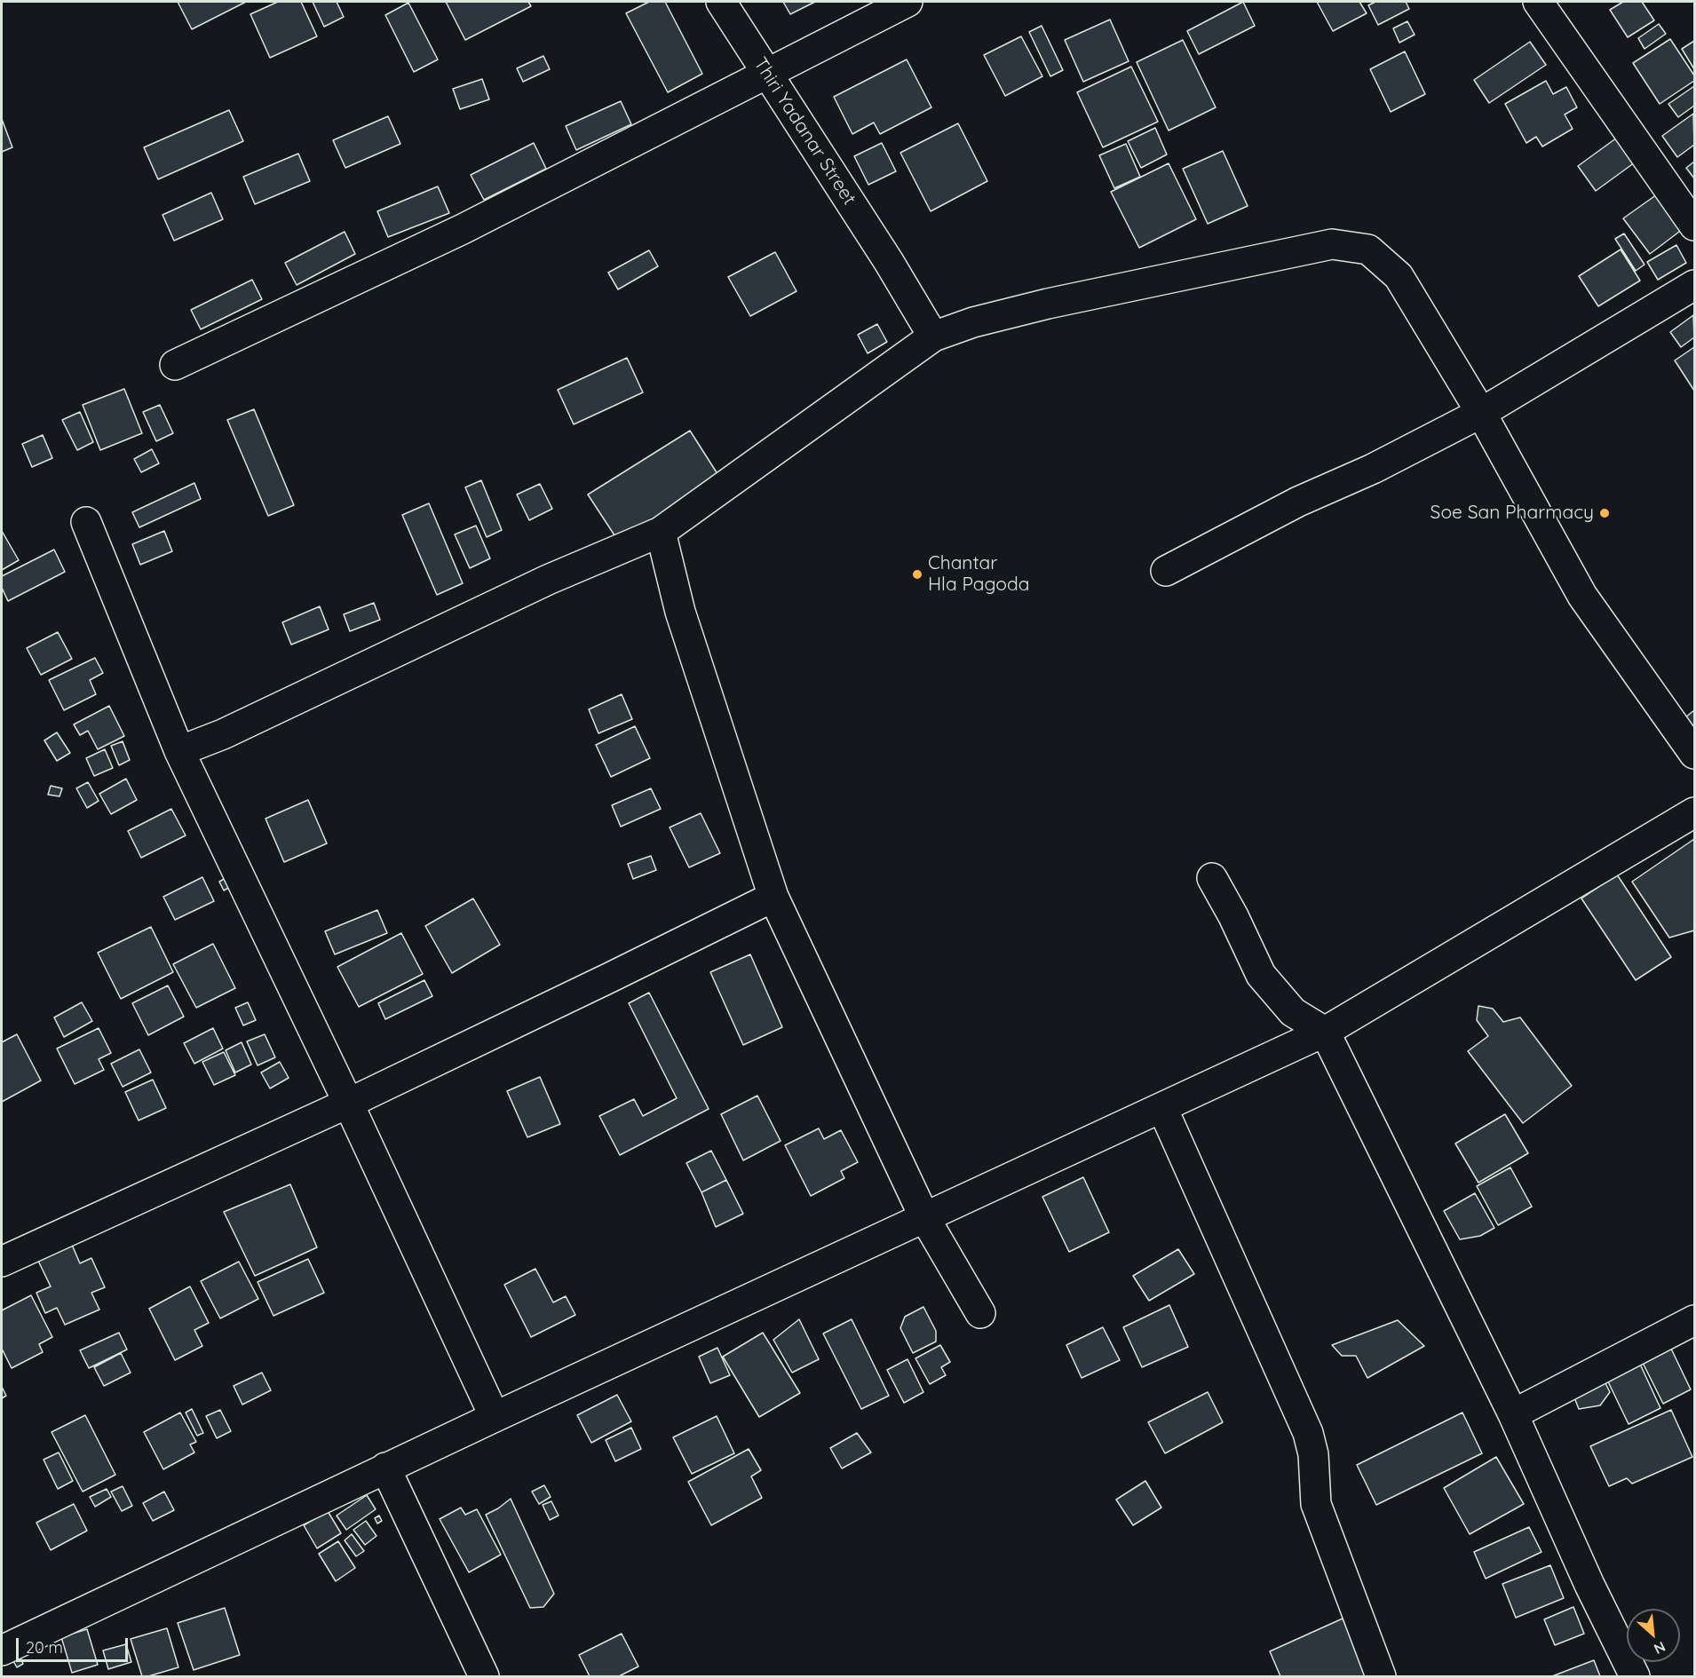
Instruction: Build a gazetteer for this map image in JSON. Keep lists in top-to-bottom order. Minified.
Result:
{"streets":{"street":["Thiri Yadanar Street"]},"places":["Soe San Pharmacy","Chantar Hla Pagoda"],"scale_bar":"20 m","north":"bottom right"}
